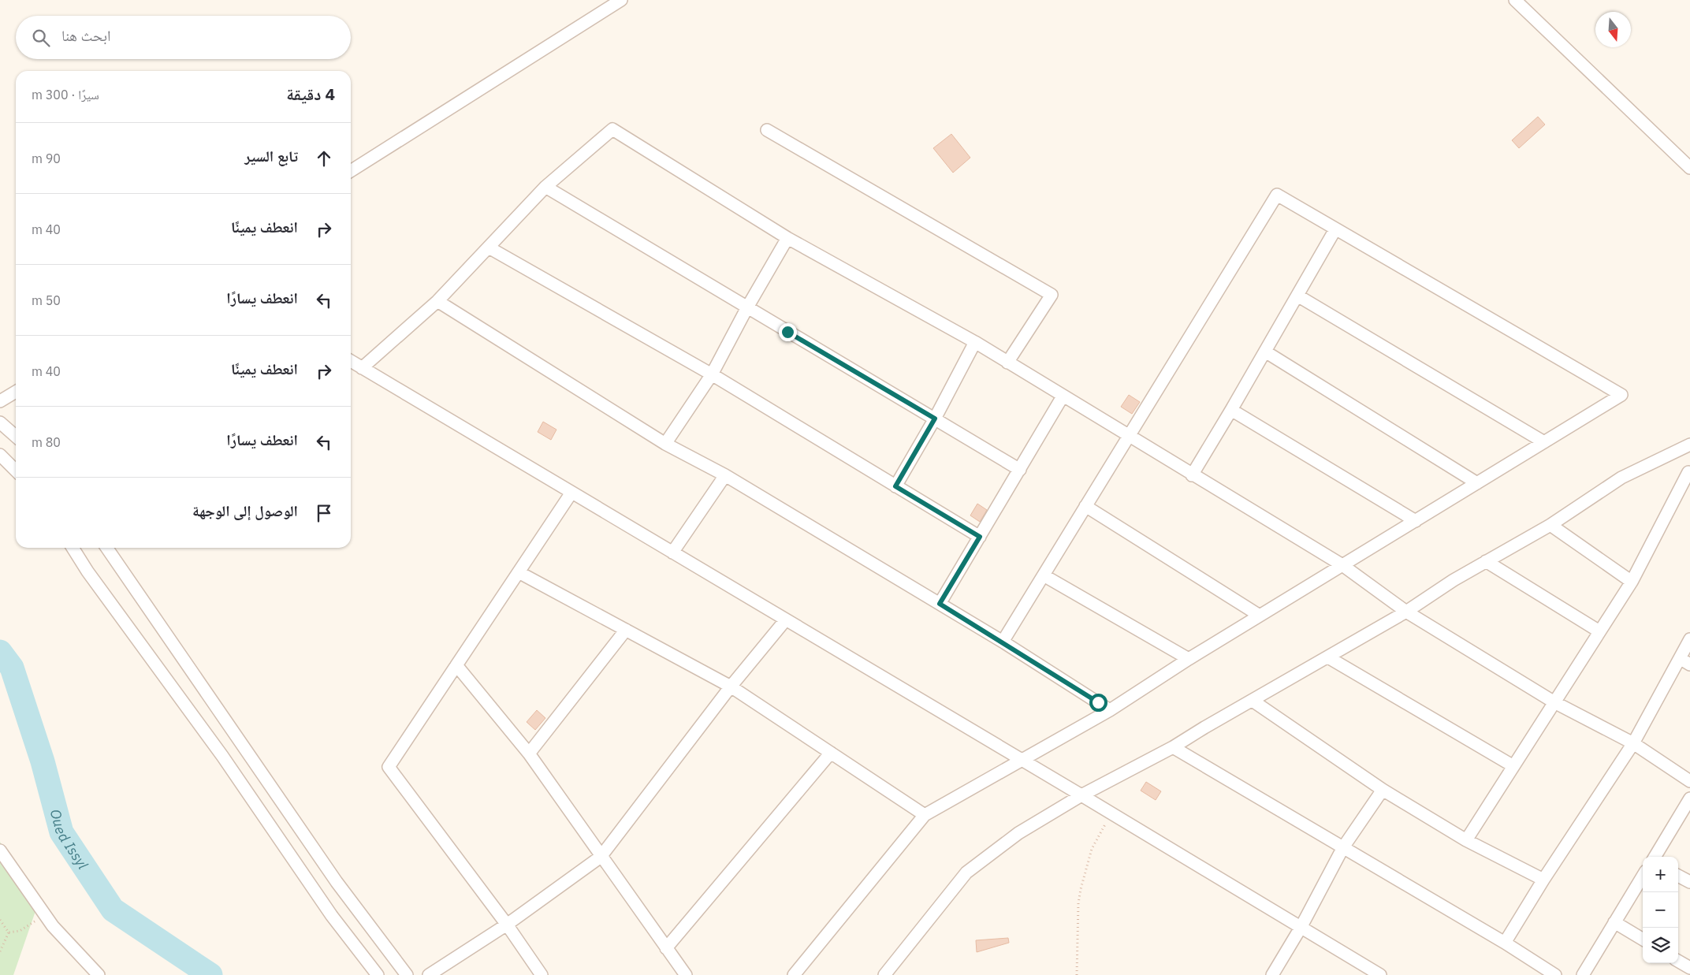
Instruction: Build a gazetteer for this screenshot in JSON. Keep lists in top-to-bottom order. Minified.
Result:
{"water":["Oued Issyl"],"north":"bottom","page":{"search":"ابحث هنا","heading":["4 دقيقة","سيرًا · 300 m"],"list":[["تابع السير","90 m"],["انعطف يمينًا","40 m"],["انعطف يسارًا","50 m"],["انعطف يمينًا","40 m"],["انعطف يسارًا","80 m"],"الوصول إلى الوجهة"],"map_buttons":["+","−"]}}
